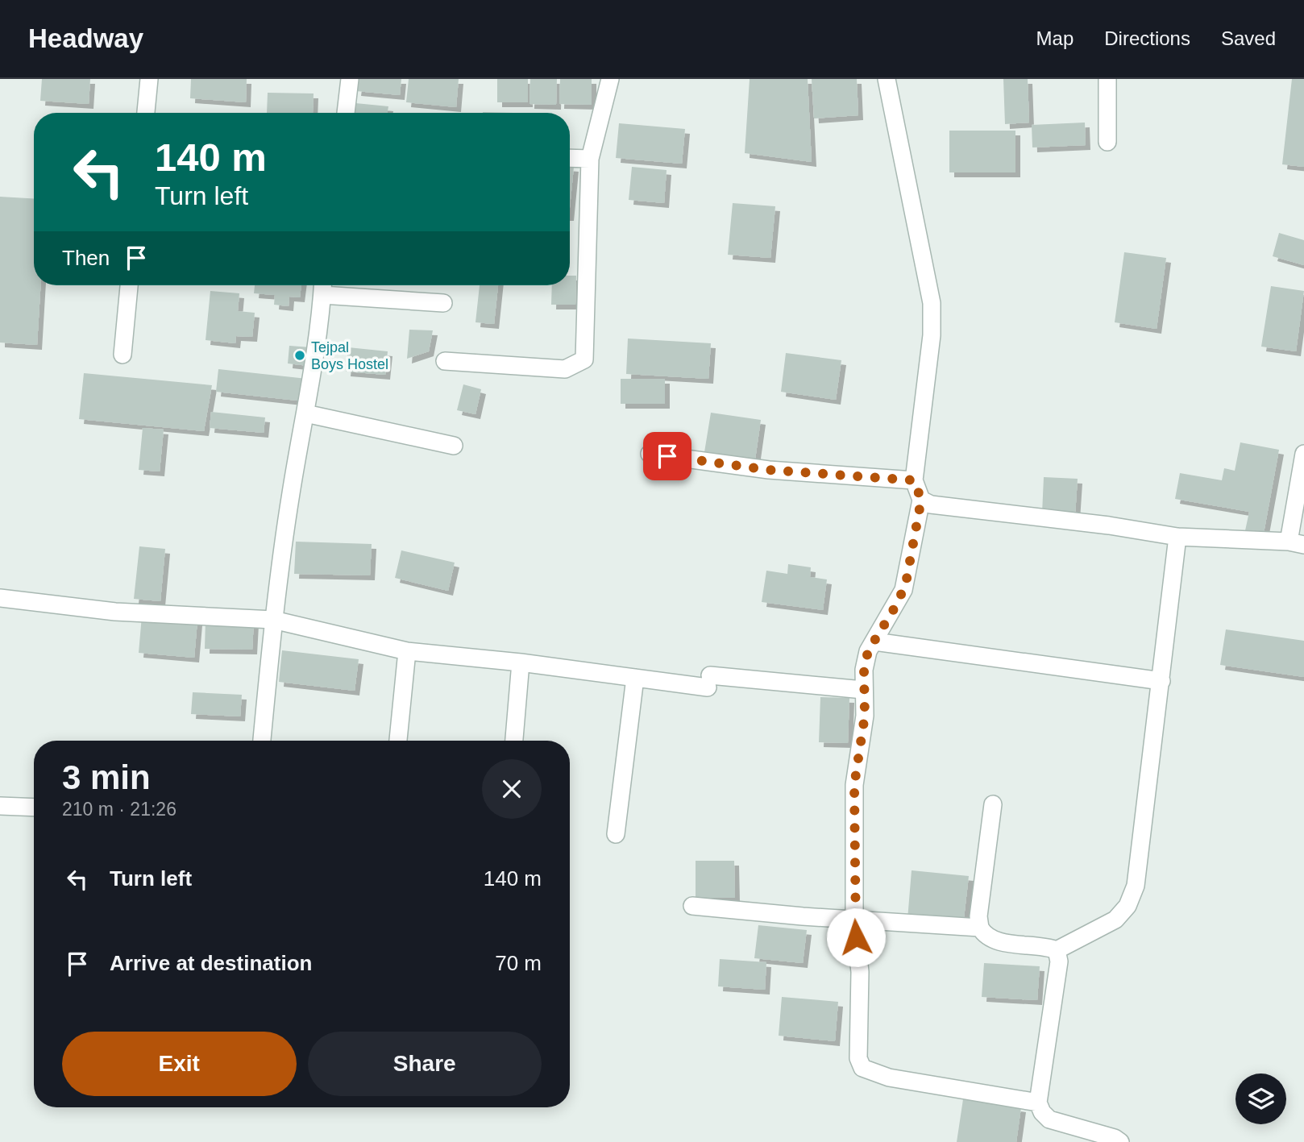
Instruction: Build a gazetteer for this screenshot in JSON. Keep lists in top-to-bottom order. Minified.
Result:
{"places":["Tejpal Boys Hostel"],"page":{"header":"Headway","nav":["Map","Directions","Saved"],"turn":["140 m","Turn left"],"then":"Then","heading":["3 min","210 m · 21:26"],"list":[{"name":"Turn left","value":"140 m"},{"name":"Arrive at destination","value":"70 m"}],"buttons":["Exit","Share"]}}
